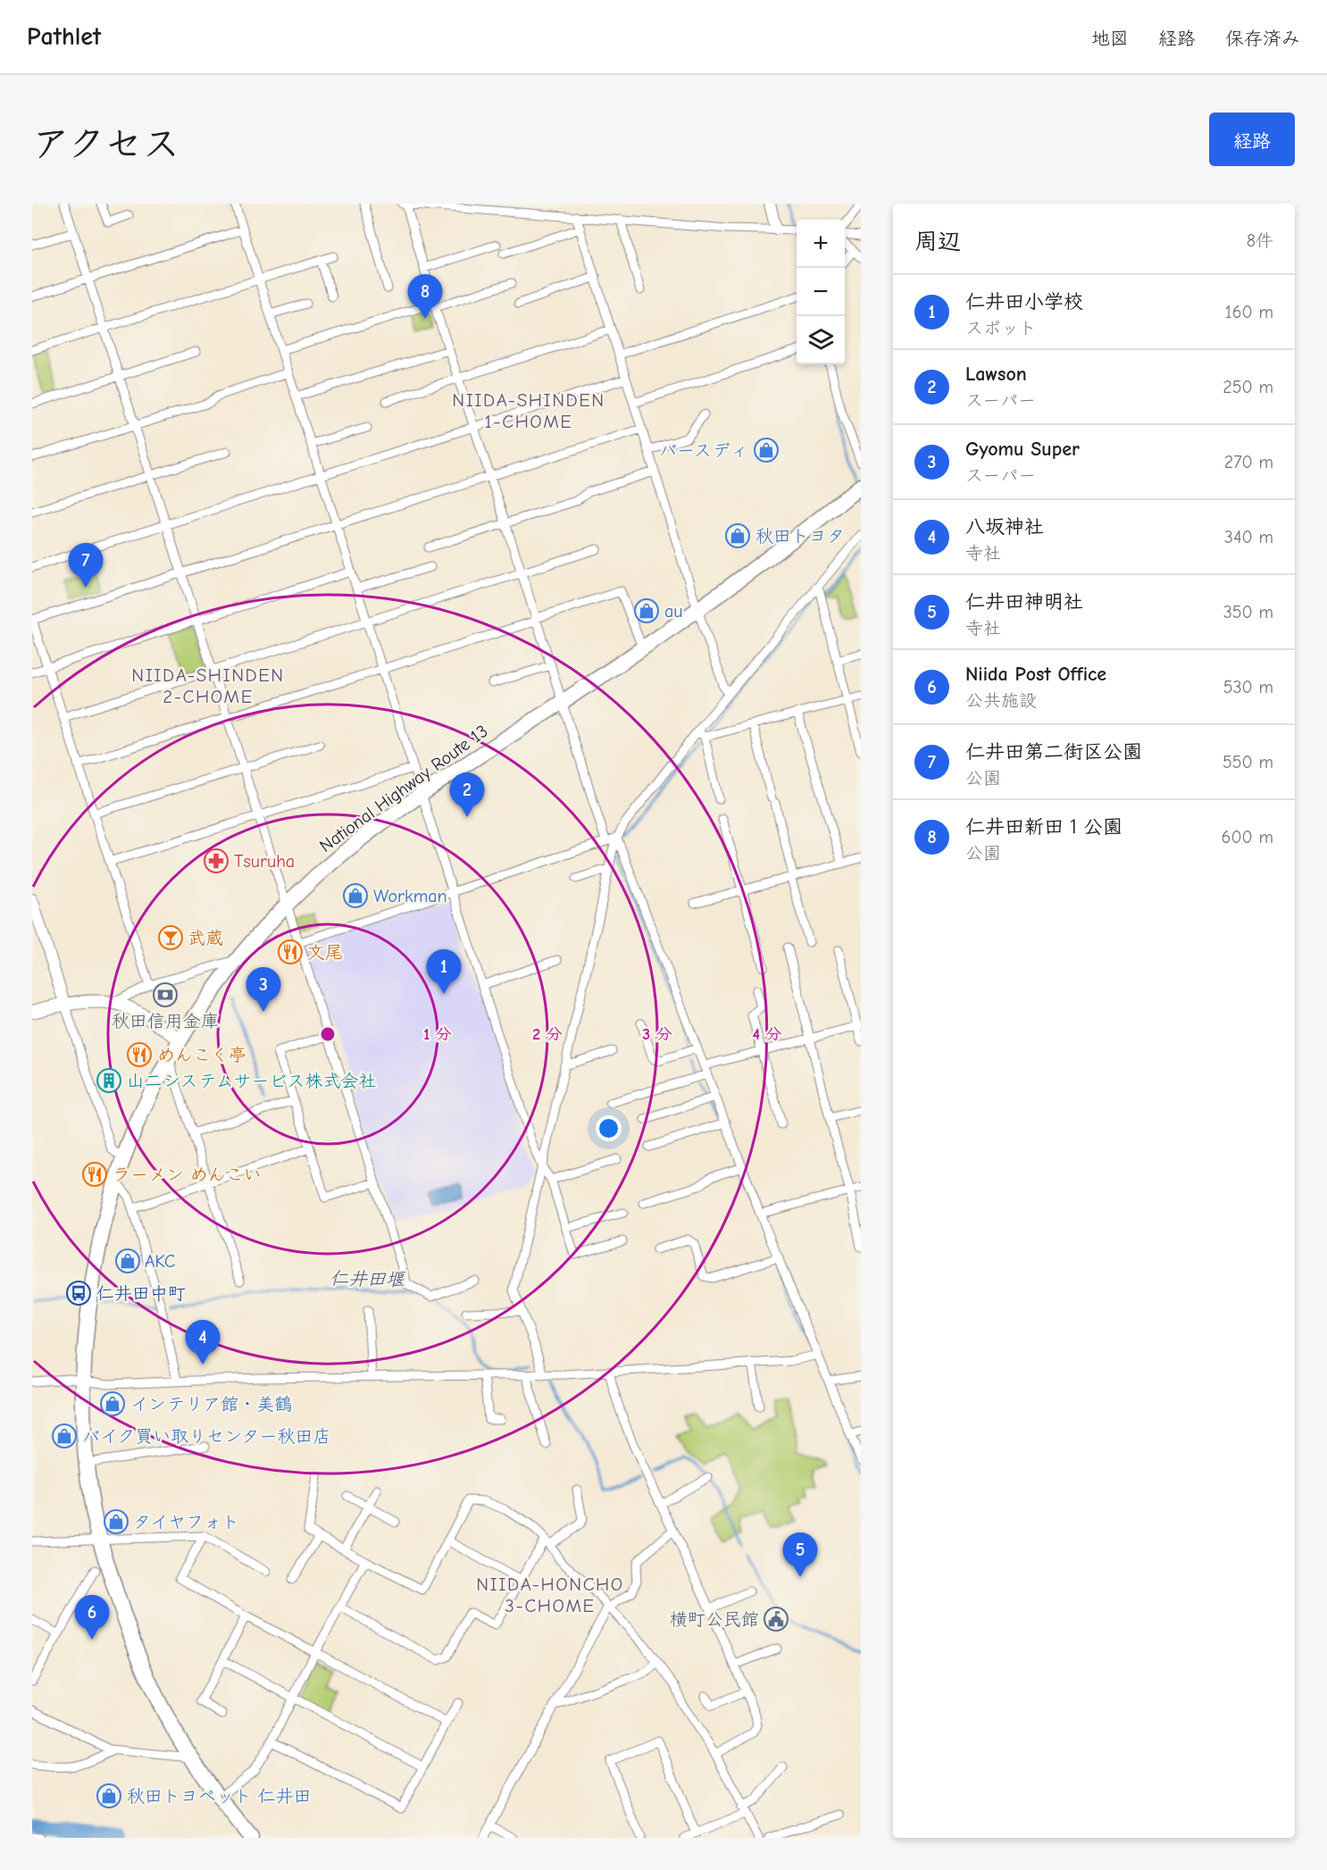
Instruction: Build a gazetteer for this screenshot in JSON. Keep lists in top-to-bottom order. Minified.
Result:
{"streets":{"highway":["National Highway Route 13"]},"districts":["NIIDA-SHINDEN 1-CHOME","NIIDA-SHINDEN 2-CHOME","NIIDA-HONCHO 3-CHOME"],"water":["仁井田堰"],"places":{"shop":["バースディ","秋田トヨタ","au","Workman","AKC","インテリア館・美鶴","バイク買い取りセンター秋田店","タイヤフォト","秋田トヨペット 仁井田"],"pharmacy":["Tsuruha"],"bar":["武蔵"],"restaurant":["文尾","めんこく亭","ラーメン めんこい"],"bank":["秋田信用金庫"],"building":["山二システムサービス株式会社"],"bus stop":["仁井田中町"],"public building":["横町公民館"]},"page":{"header":"Pathlet","nav":["地図","経路","保存済み"],"title":"アクセス","buttons":"経路","heading":["周辺","8件"],"map_buttons":["+","−"],"list":[{"mark":"1","name":"仁井田小学校","note":"スポット","value":"160 m"},{"mark":"2","name":"Lawson","note":"スーパー","value":"250 m"},{"mark":"3","name":"Gyomu Super","note":"スーパー","value":"270 m"},{"mark":"4","name":"八坂神社","note":"寺社","value":"340 m"},{"mark":"5","name":"仁井田神明社","note":"寺社","value":"350 m"},{"mark":"6","name":"Niida Post Office","note":"公共施設","value":"530 m"},{"mark":"7","name":"仁井田第二街区公園","note":"公園","value":"550 m"},{"mark":"8","name":"仁井田新田１公園","note":"公園","value":"600 m"}],"pins":["8","7","2","1","3","4","5","6"]},"rings":["1 分","2 分","3 分","4 分"]}
